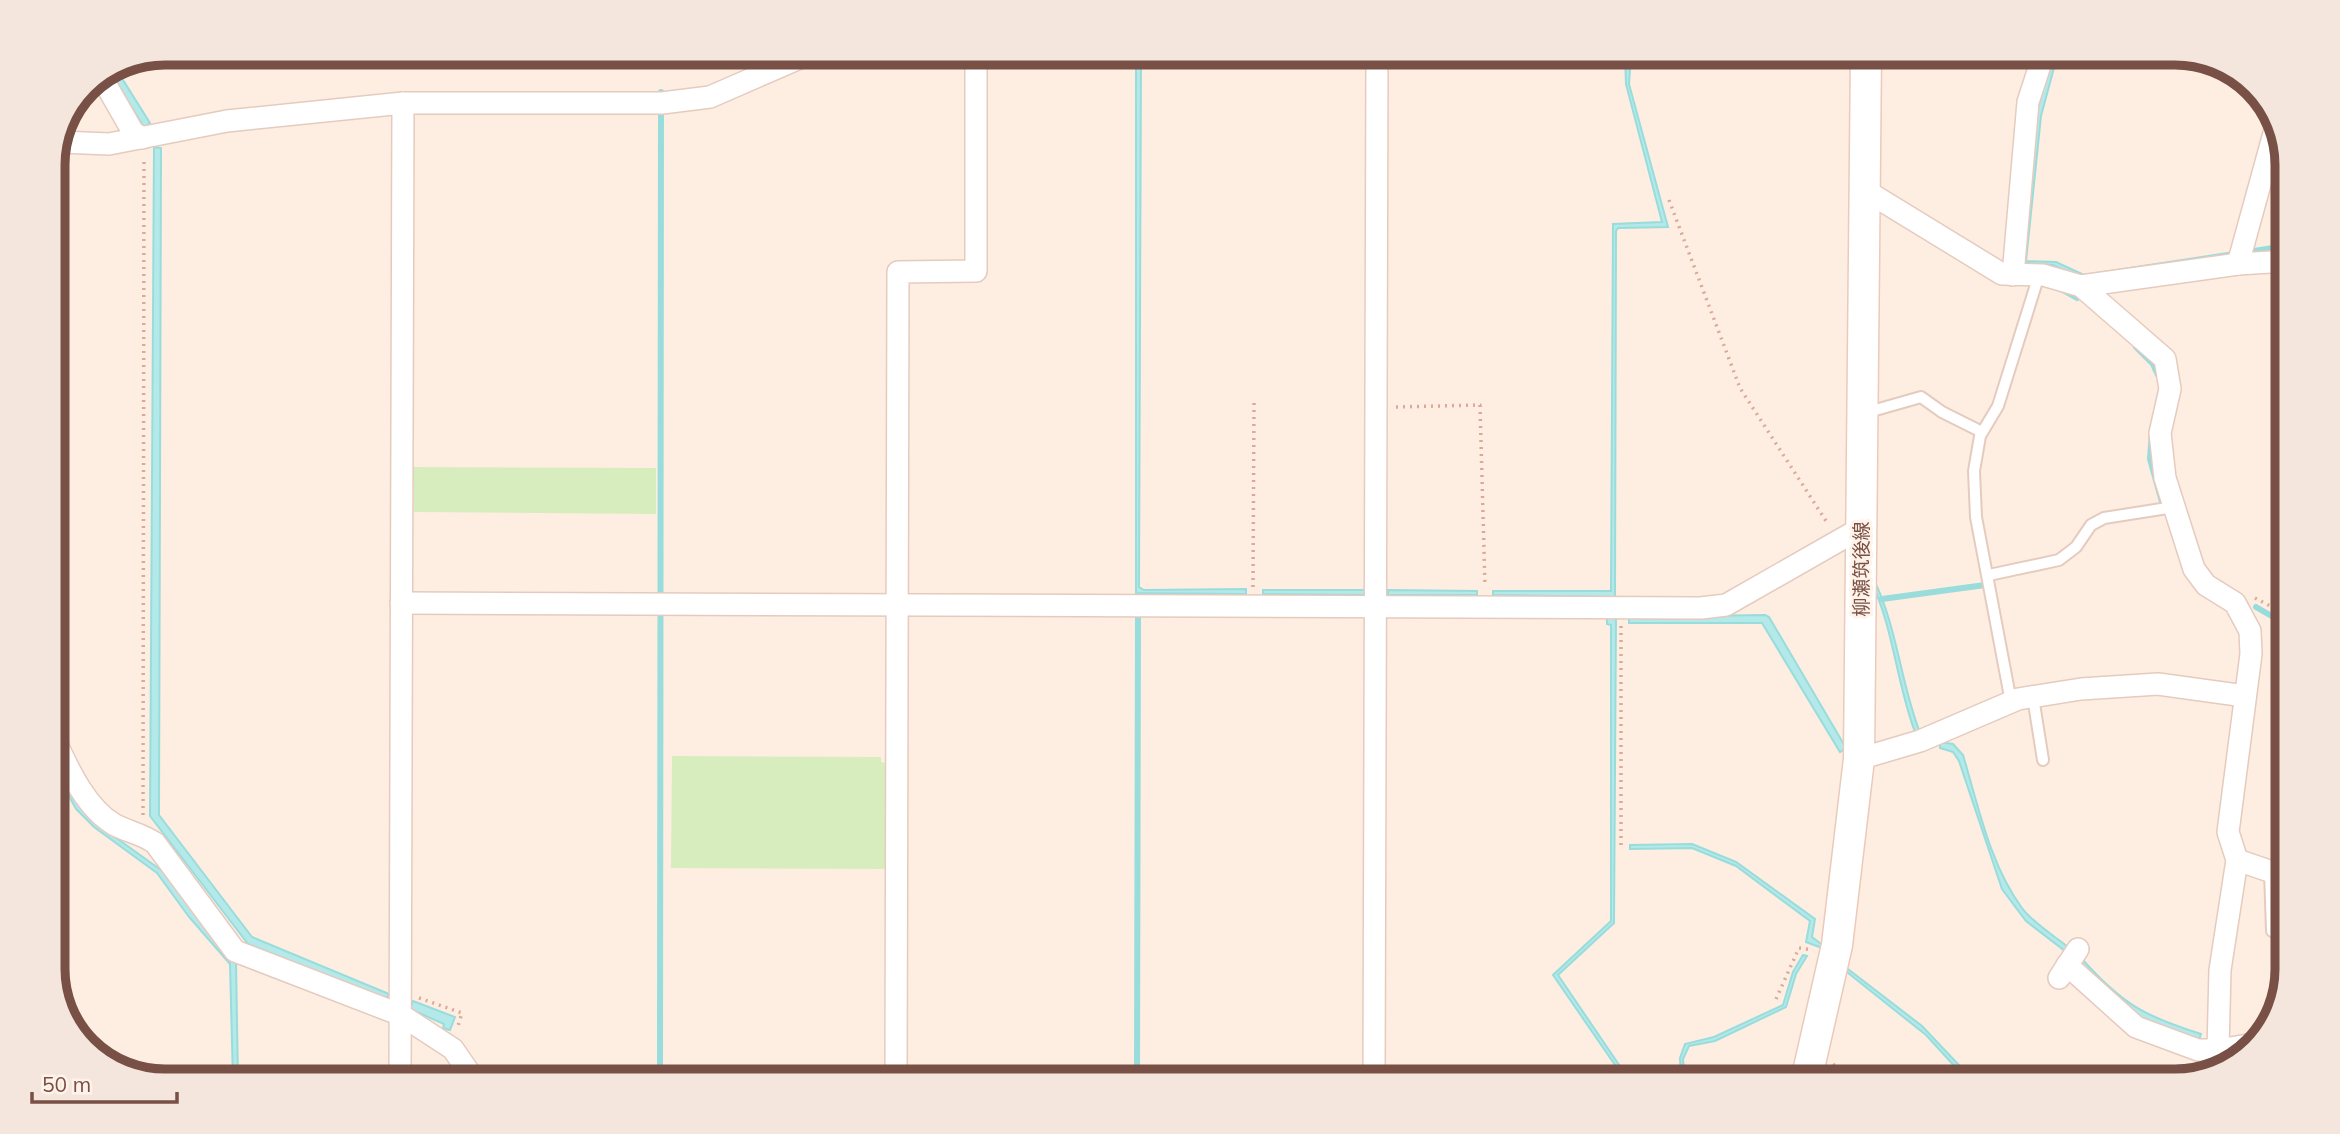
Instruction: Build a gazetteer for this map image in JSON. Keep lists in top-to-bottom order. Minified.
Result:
{"streets":{"main road":["柳瀬筑後線"]},"scale_bar":"50 m"}
